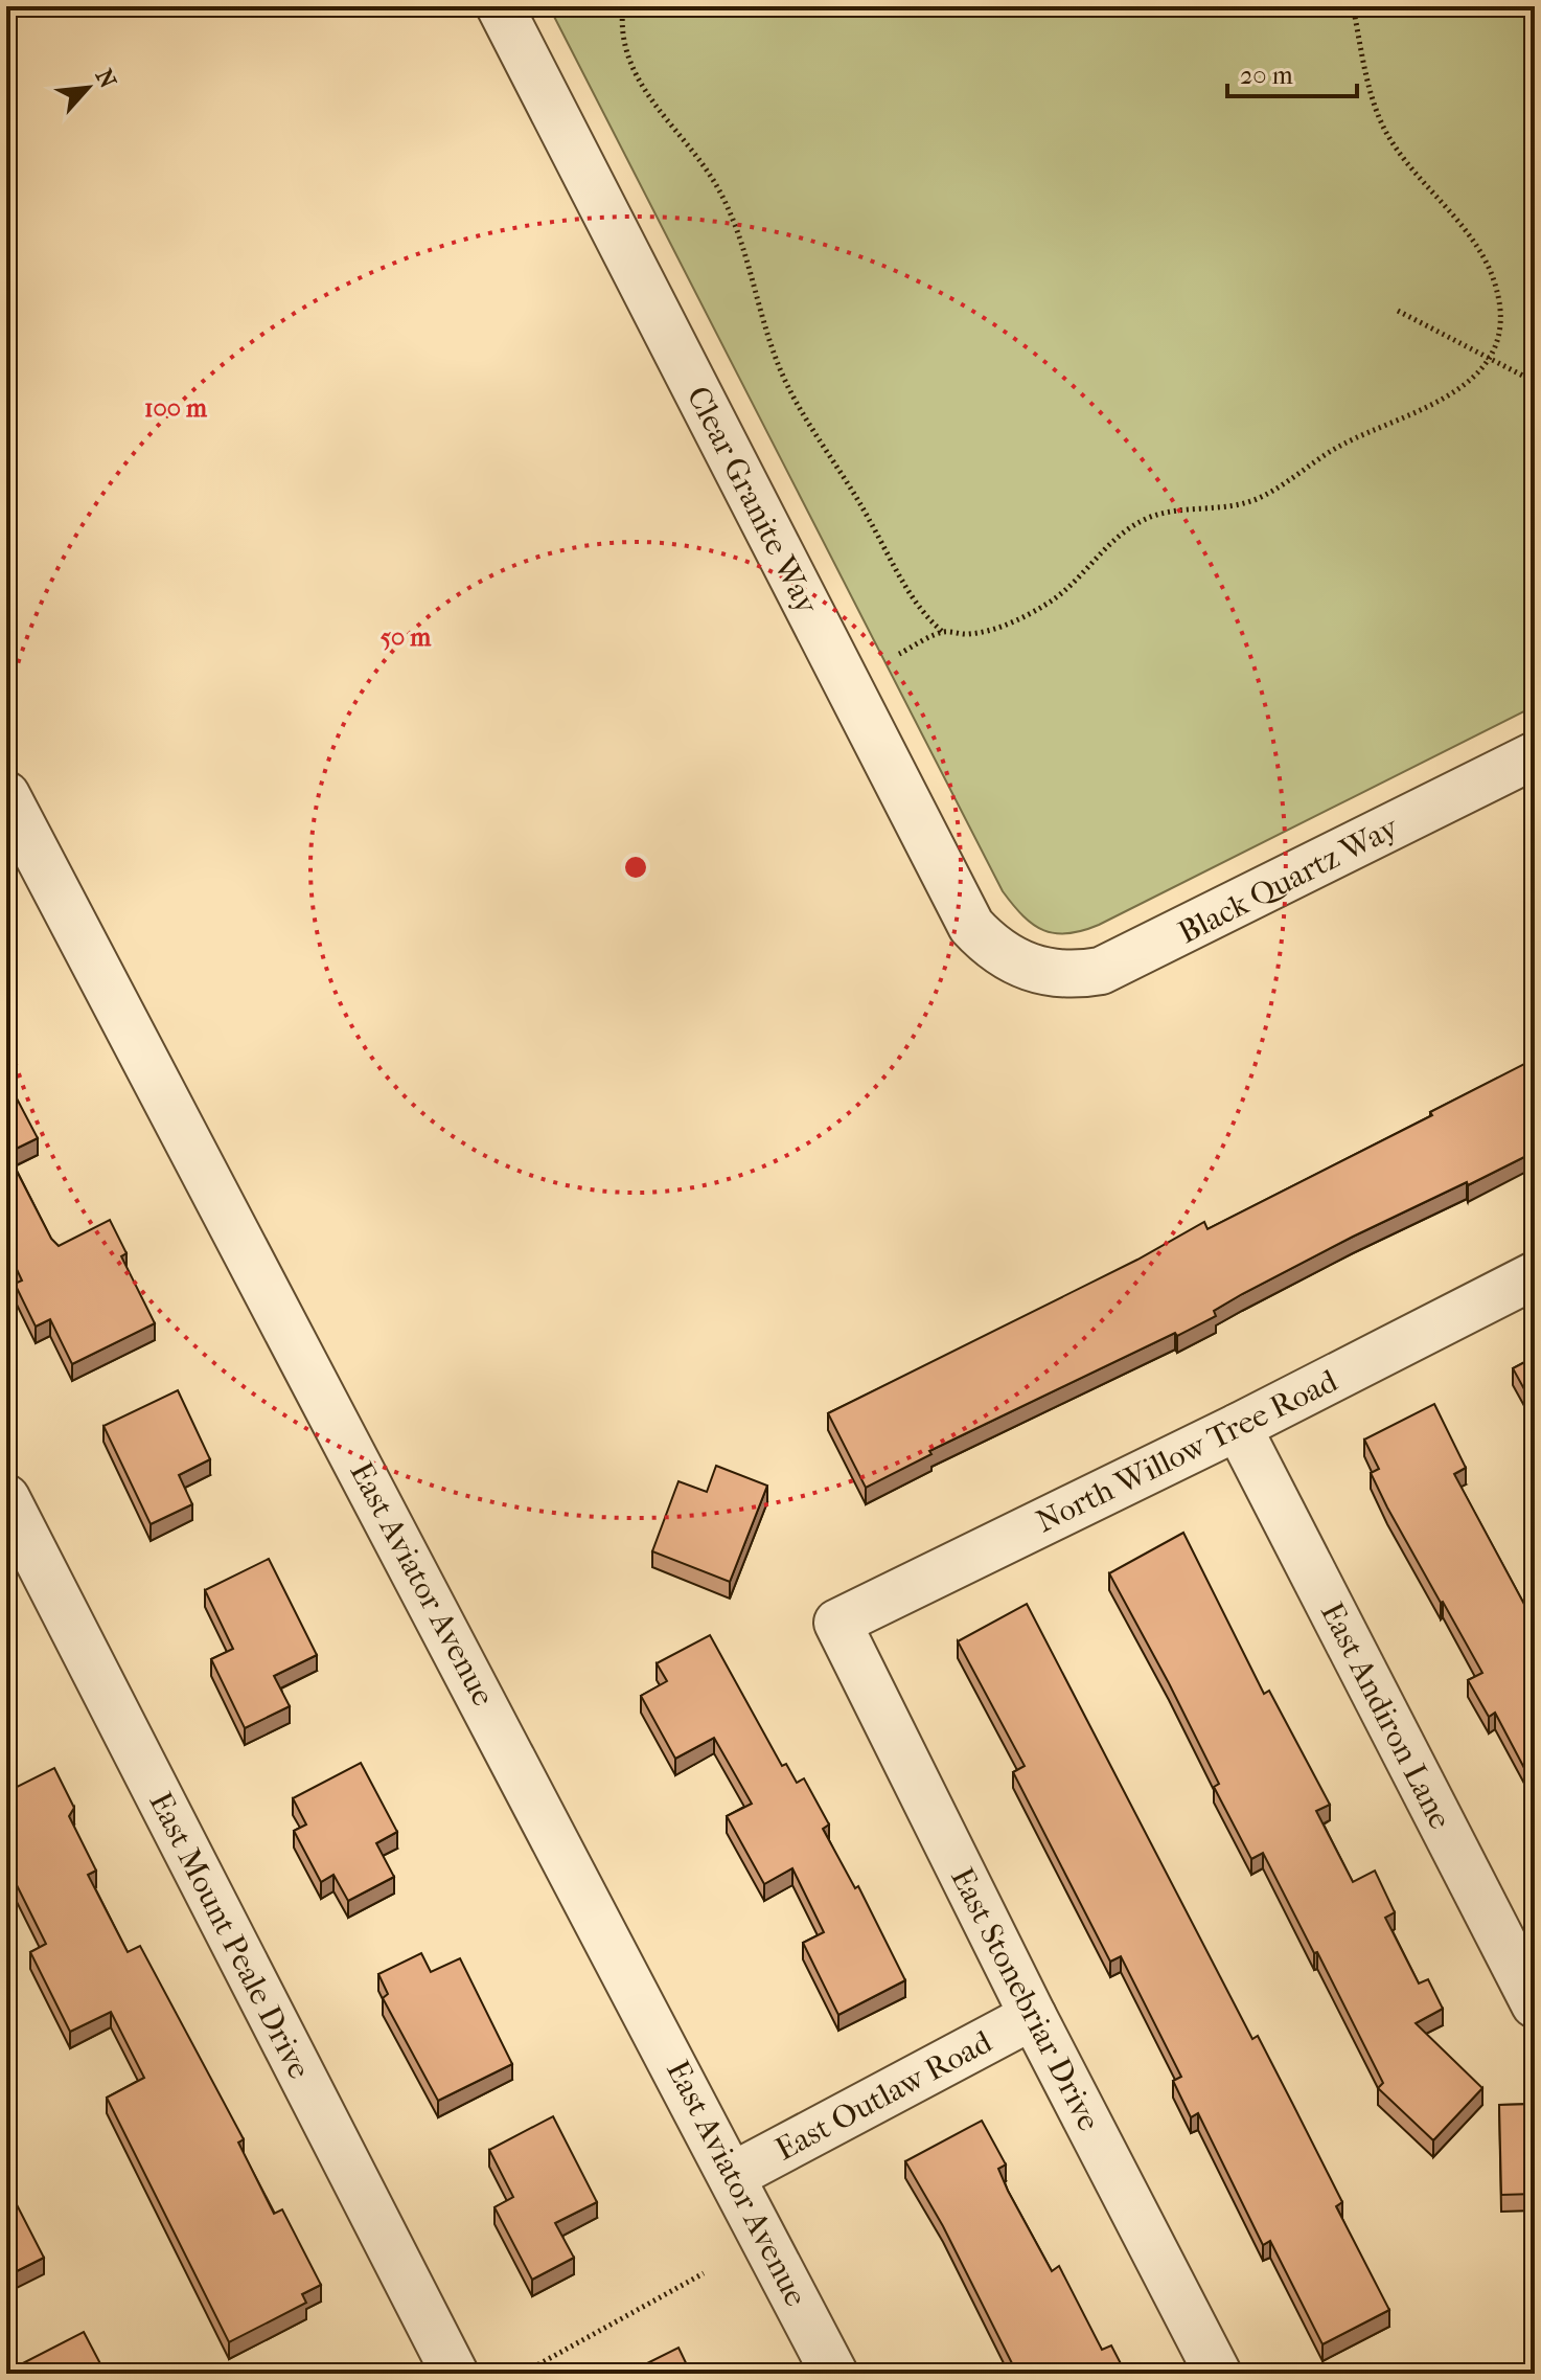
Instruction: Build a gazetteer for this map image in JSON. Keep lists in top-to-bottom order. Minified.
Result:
{"streets":{"street":["Clear Granite Way","Black Quartz Way","North Willow Tree Road","East Aviator Avenue","East Andiron Lane","East Mount Peale Drive","East Stonebriar Drive","East Outlaw Road"]},"crossings":[["Clear Granite Way","Black Quartz Way"],["North Willow Tree Road","East Andiron Lane"],["North Willow Tree Road","East Stonebriar Drive"],["East Aviator Avenue","East Outlaw Road"],["East Stonebriar Drive","East Outlaw Road"]],"scale_bar":"20 m","north":"top right","rings":["100 m","50 m"]}
